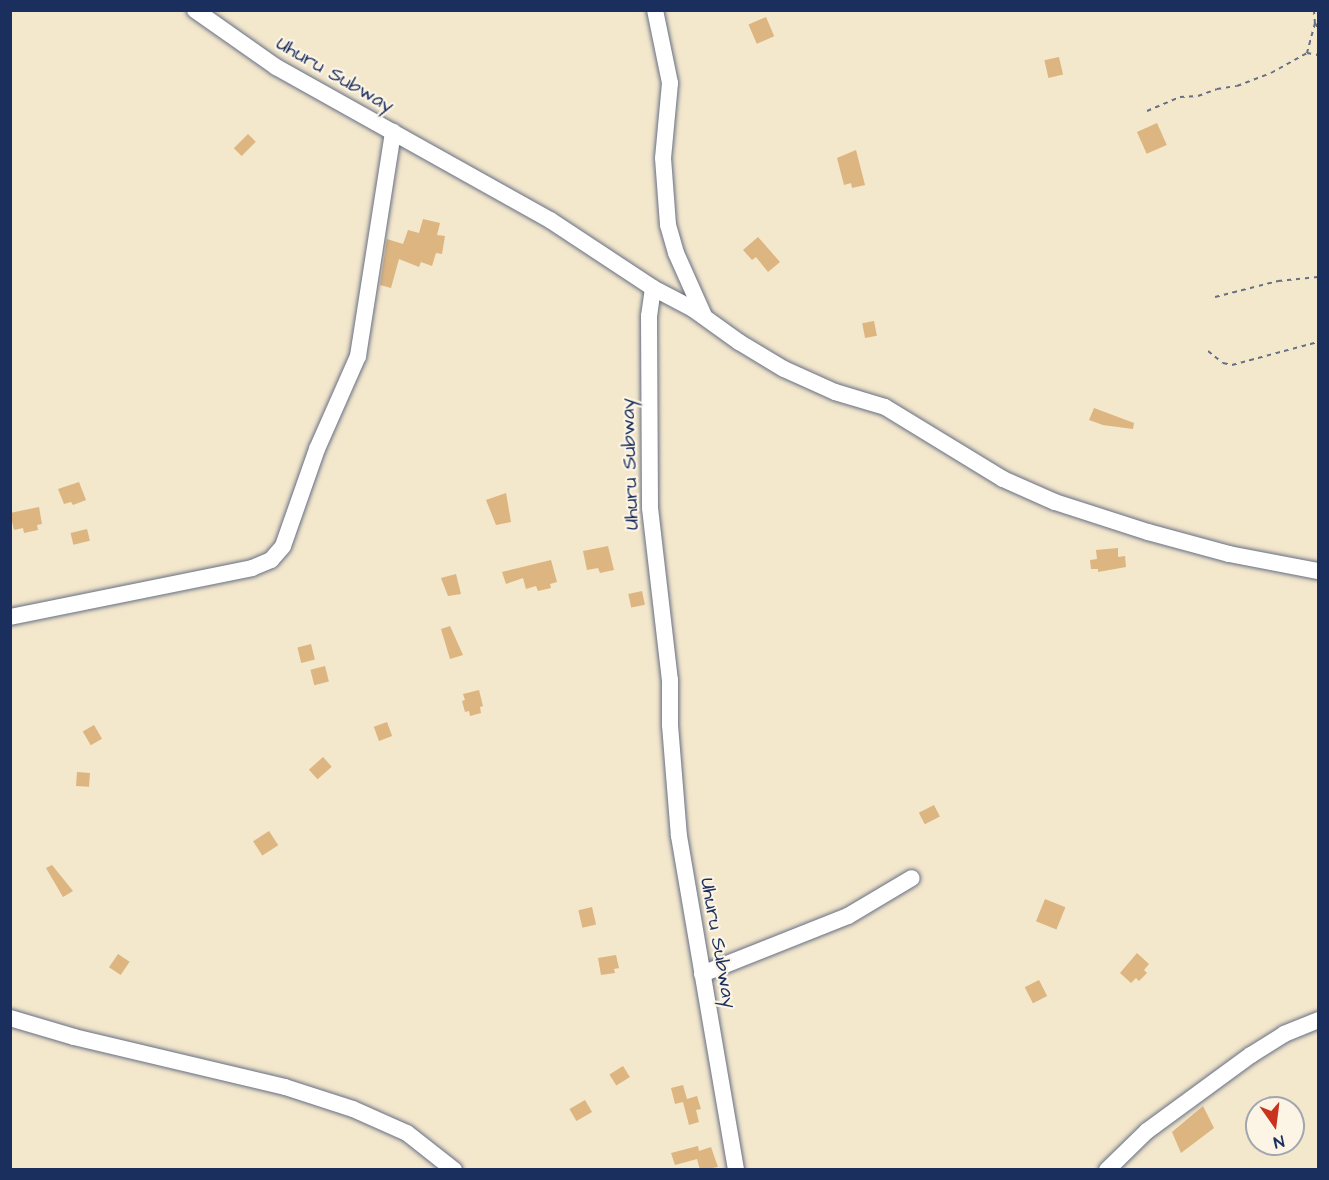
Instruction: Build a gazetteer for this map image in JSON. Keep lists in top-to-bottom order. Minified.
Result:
{"streets":{"street":["Uhuru Subway"]},"north":"bottom"}
